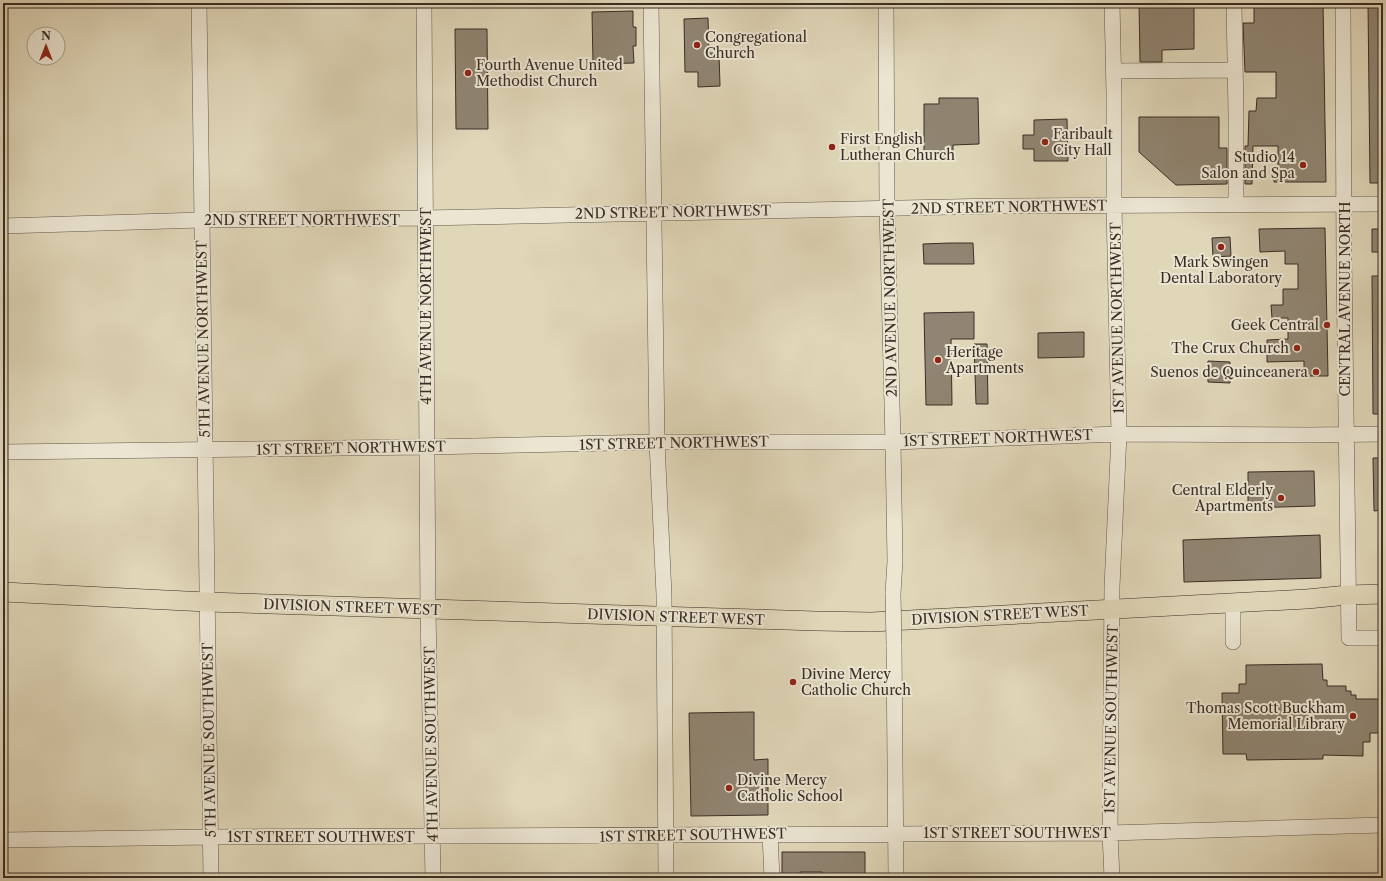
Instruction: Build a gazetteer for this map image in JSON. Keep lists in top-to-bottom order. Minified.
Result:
{"streets":{"main road":["DIVISION STREET WEST"],"street":["2ND STREET NORTHWEST","2ND AVENUE NORTHWEST","CENTRAL AVENUE NORTH","4TH AVENUE NORTHWEST","1ST AVENUE NORTHWEST","5TH AVENUE NORTHWEST","1ST STREET NORTHWEST","1ST AVENUE SOUTHWEST","5TH AVENUE SOUTHWEST","4TH AVENUE SOUTHWEST","1ST STREET SOUTHWEST"]},"crossings":[["2ND STREET NORTHWEST","2ND AVENUE NORTHWEST"],["2ND STREET NORTHWEST","CENTRAL AVENUE NORTH"],["2ND STREET NORTHWEST","4TH AVENUE NORTHWEST"],["2ND STREET NORTHWEST","1ST AVENUE NORTHWEST"],["2ND STREET NORTHWEST","5TH AVENUE NORTHWEST"],["2ND AVENUE NORTHWEST","1ST STREET NORTHWEST"],["2ND AVENUE NORTHWEST","1ST STREET SOUTHWEST"],["CENTRAL AVENUE NORTH","1ST STREET NORTHWEST"],["CENTRAL AVENUE NORTH","DIVISION STREET WEST"],["4TH AVENUE NORTHWEST","1ST STREET NORTHWEST"],["4TH AVENUE NORTHWEST","DIVISION STREET WEST"],["4TH AVENUE NORTHWEST","4TH AVENUE SOUTHWEST"],["1ST AVENUE NORTHWEST","1ST STREET NORTHWEST"],["1ST AVENUE NORTHWEST","DIVISION STREET WEST"],["1ST AVENUE NORTHWEST","1ST AVENUE SOUTHWEST"],["5TH AVENUE NORTHWEST","1ST STREET NORTHWEST"],["5TH AVENUE NORTHWEST","DIVISION STREET WEST"],["5TH AVENUE NORTHWEST","5TH AVENUE SOUTHWEST"],["DIVISION STREET WEST","1ST AVENUE SOUTHWEST"],["DIVISION STREET WEST","5TH AVENUE SOUTHWEST"],["DIVISION STREET WEST","4TH AVENUE SOUTHWEST"],["1ST AVENUE SOUTHWEST","1ST STREET SOUTHWEST"],["5TH AVENUE SOUTHWEST","1ST STREET SOUTHWEST"],["4TH AVENUE SOUTHWEST","1ST STREET SOUTHWEST"]],"places":["Congregational Church","Fourth Avenue United Methodist Church","Faribault City Hall","First English Lutheran Church","Studio 14 Salon and Spa","Mark Swingen Dental Laboratory","Geek Central","The Crux Church","Heritage Apartments","Suenos de Quinceanera","Central Elderly Apartments","Divine Mercy Catholic Church","Thomas Scott Buckham Memorial Library","Divine Mercy Catholic School"],"north":"top"}
